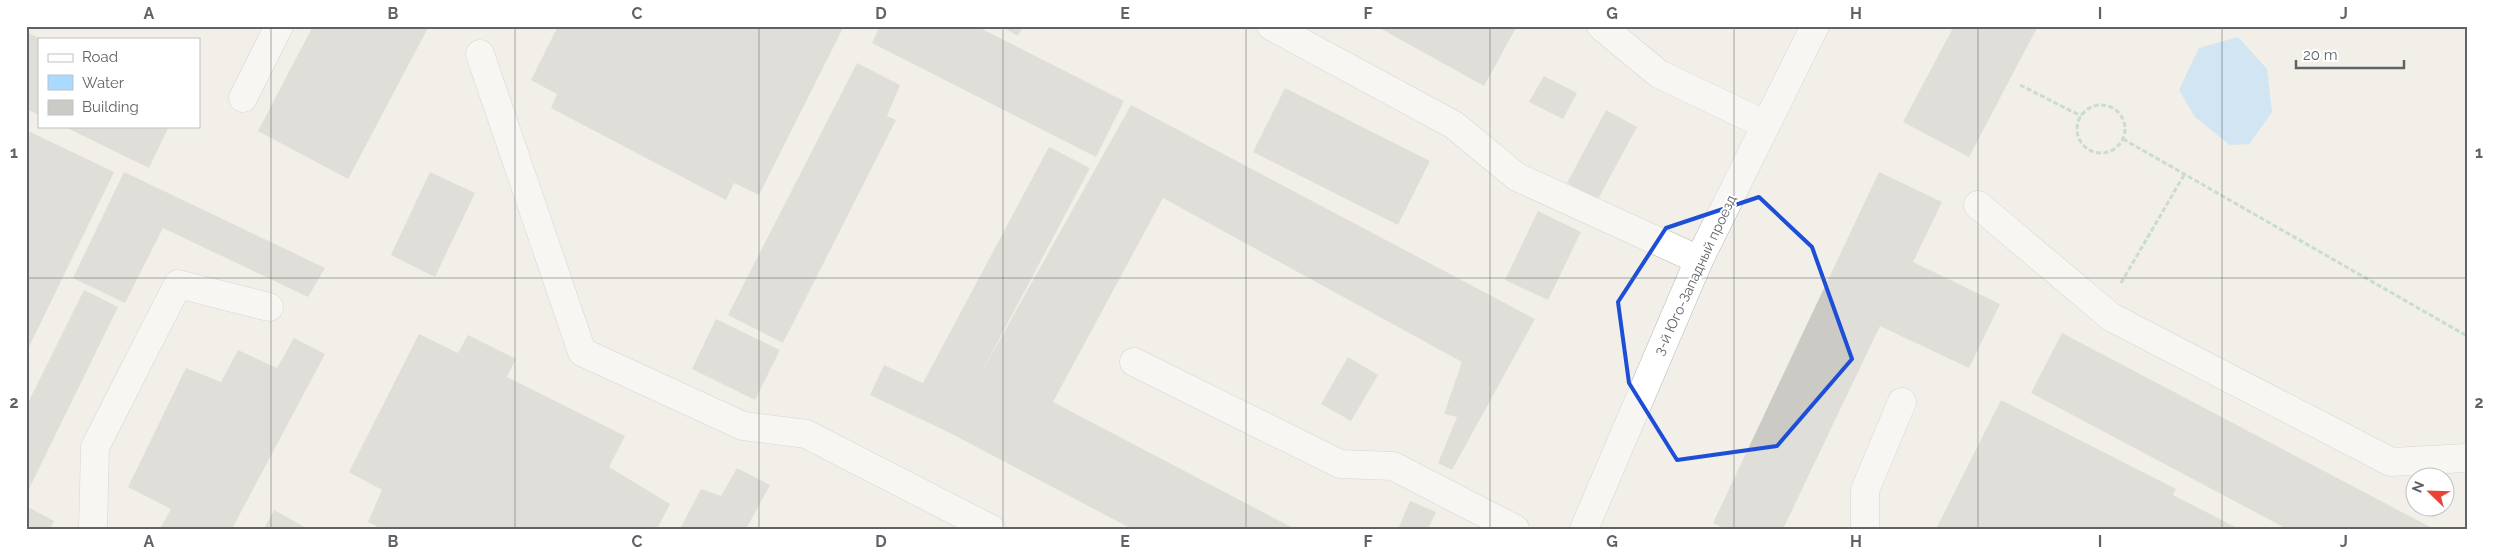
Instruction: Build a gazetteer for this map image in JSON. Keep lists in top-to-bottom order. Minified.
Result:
{"streets":{"street":["3-й Юго-Западный проезд"]},"legend":["Road","Water","Building"],"scale_bar":"20 m","north":"top left","grid":{"columns":["A","B","C","D","E","F","G","H","I","J"],"rows":["1","2"]}}
